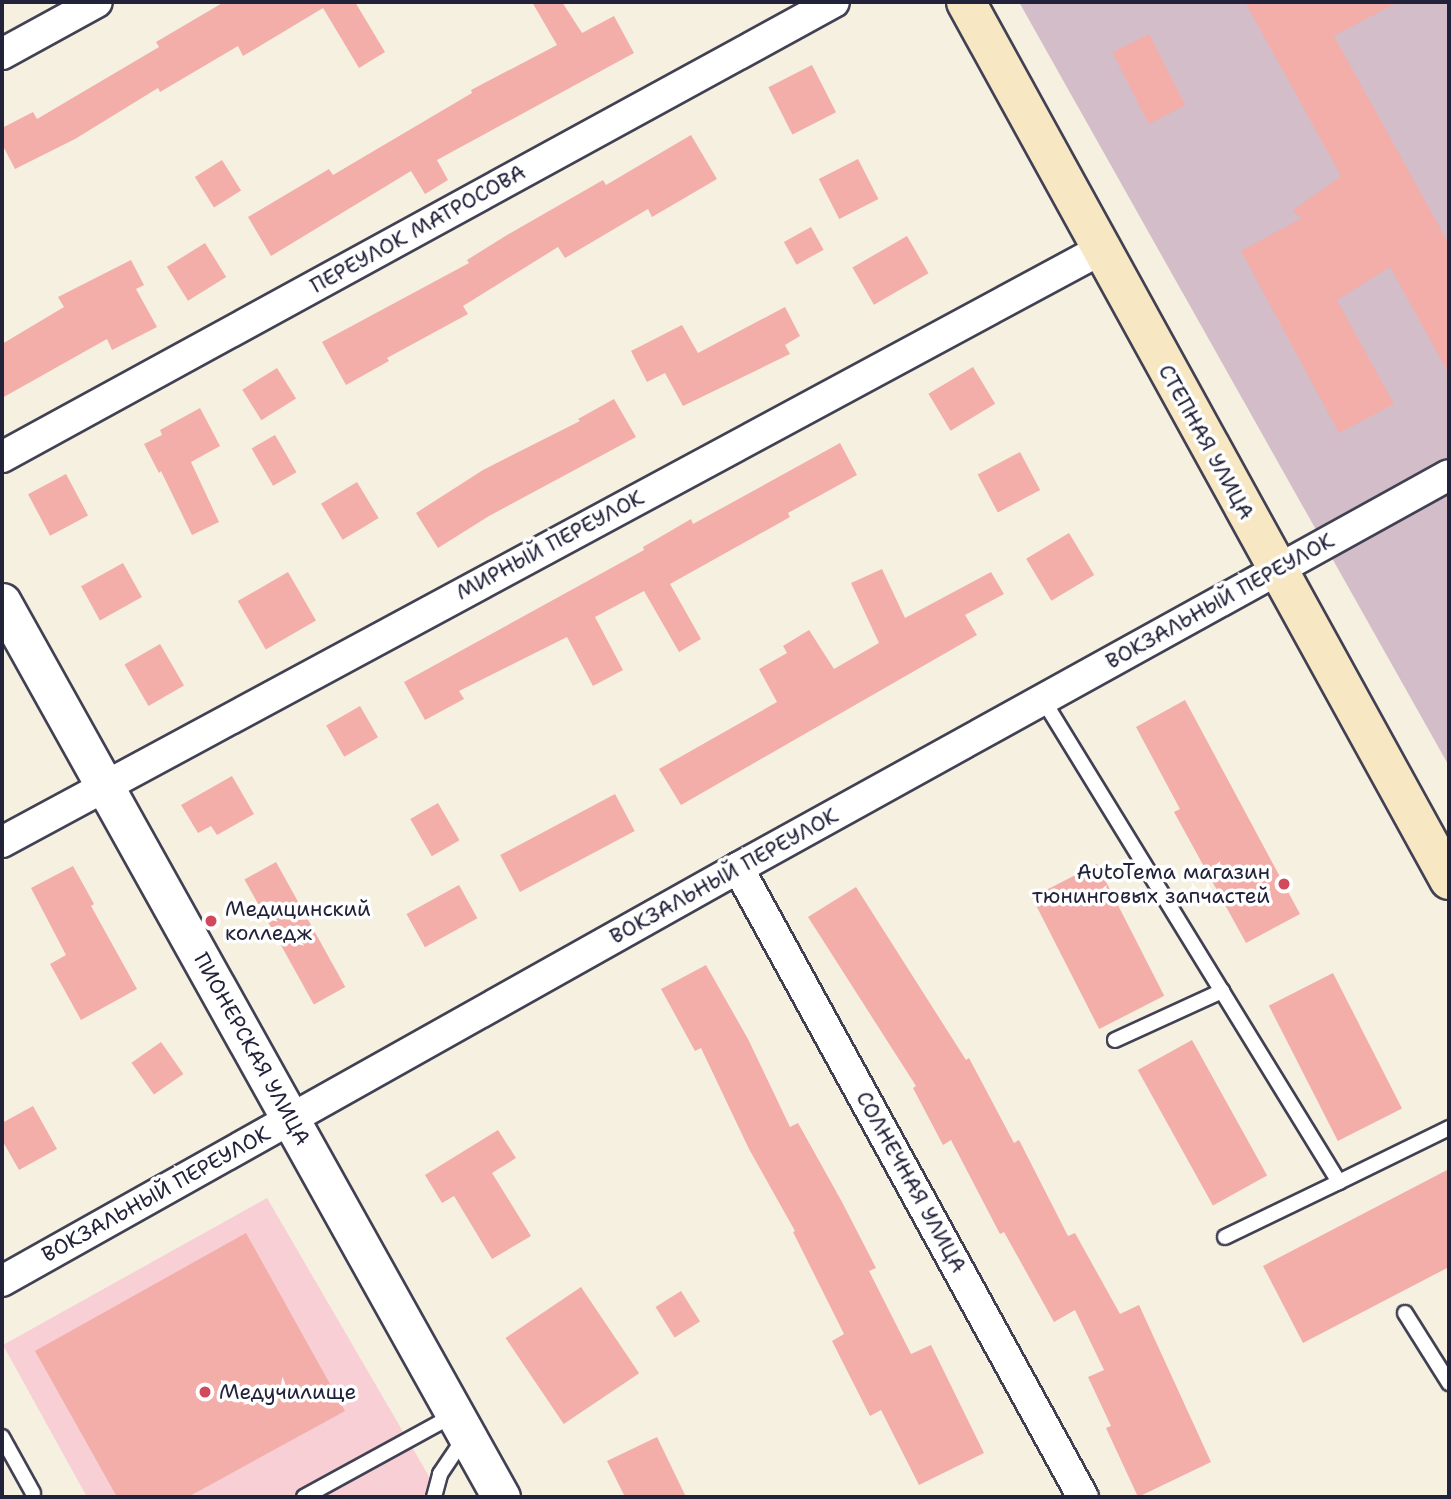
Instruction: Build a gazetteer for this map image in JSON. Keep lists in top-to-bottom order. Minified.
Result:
{"streets":{"main road":["СТЕПНАЯ УЛИЦА"],"street":["ПЕРЕУЛОК МАТРОСОВА","МИРНЫЙ ПЕРЕУЛОК","ВОКЗАЛЬНЫЙ ПЕРЕУЛОК","ПИОНЕРСКАЯ УЛИЦА","СОЛНЕЧНАЯ УЛИЦА"]},"crossings":[["СТЕПНАЯ УЛИЦА","МИРНЫЙ ПЕРЕУЛОК"],["СТЕПНАЯ УЛИЦА","ВОКЗАЛЬНЫЙ ПЕРЕУЛОК"],["МИРНЫЙ ПЕРЕУЛОК","ПИОНЕРСКАЯ УЛИЦА"],["ВОКЗАЛЬНЫЙ ПЕРЕУЛОК","ПИОНЕРСКАЯ УЛИЦА"],["ВОКЗАЛЬНЫЙ ПЕРЕУЛОК","СОЛНЕЧНАЯ УЛИЦА"]],"places":["AutoTema магазин тюнинговых запчастей","Медицинский колледж","Медучилище"]}
